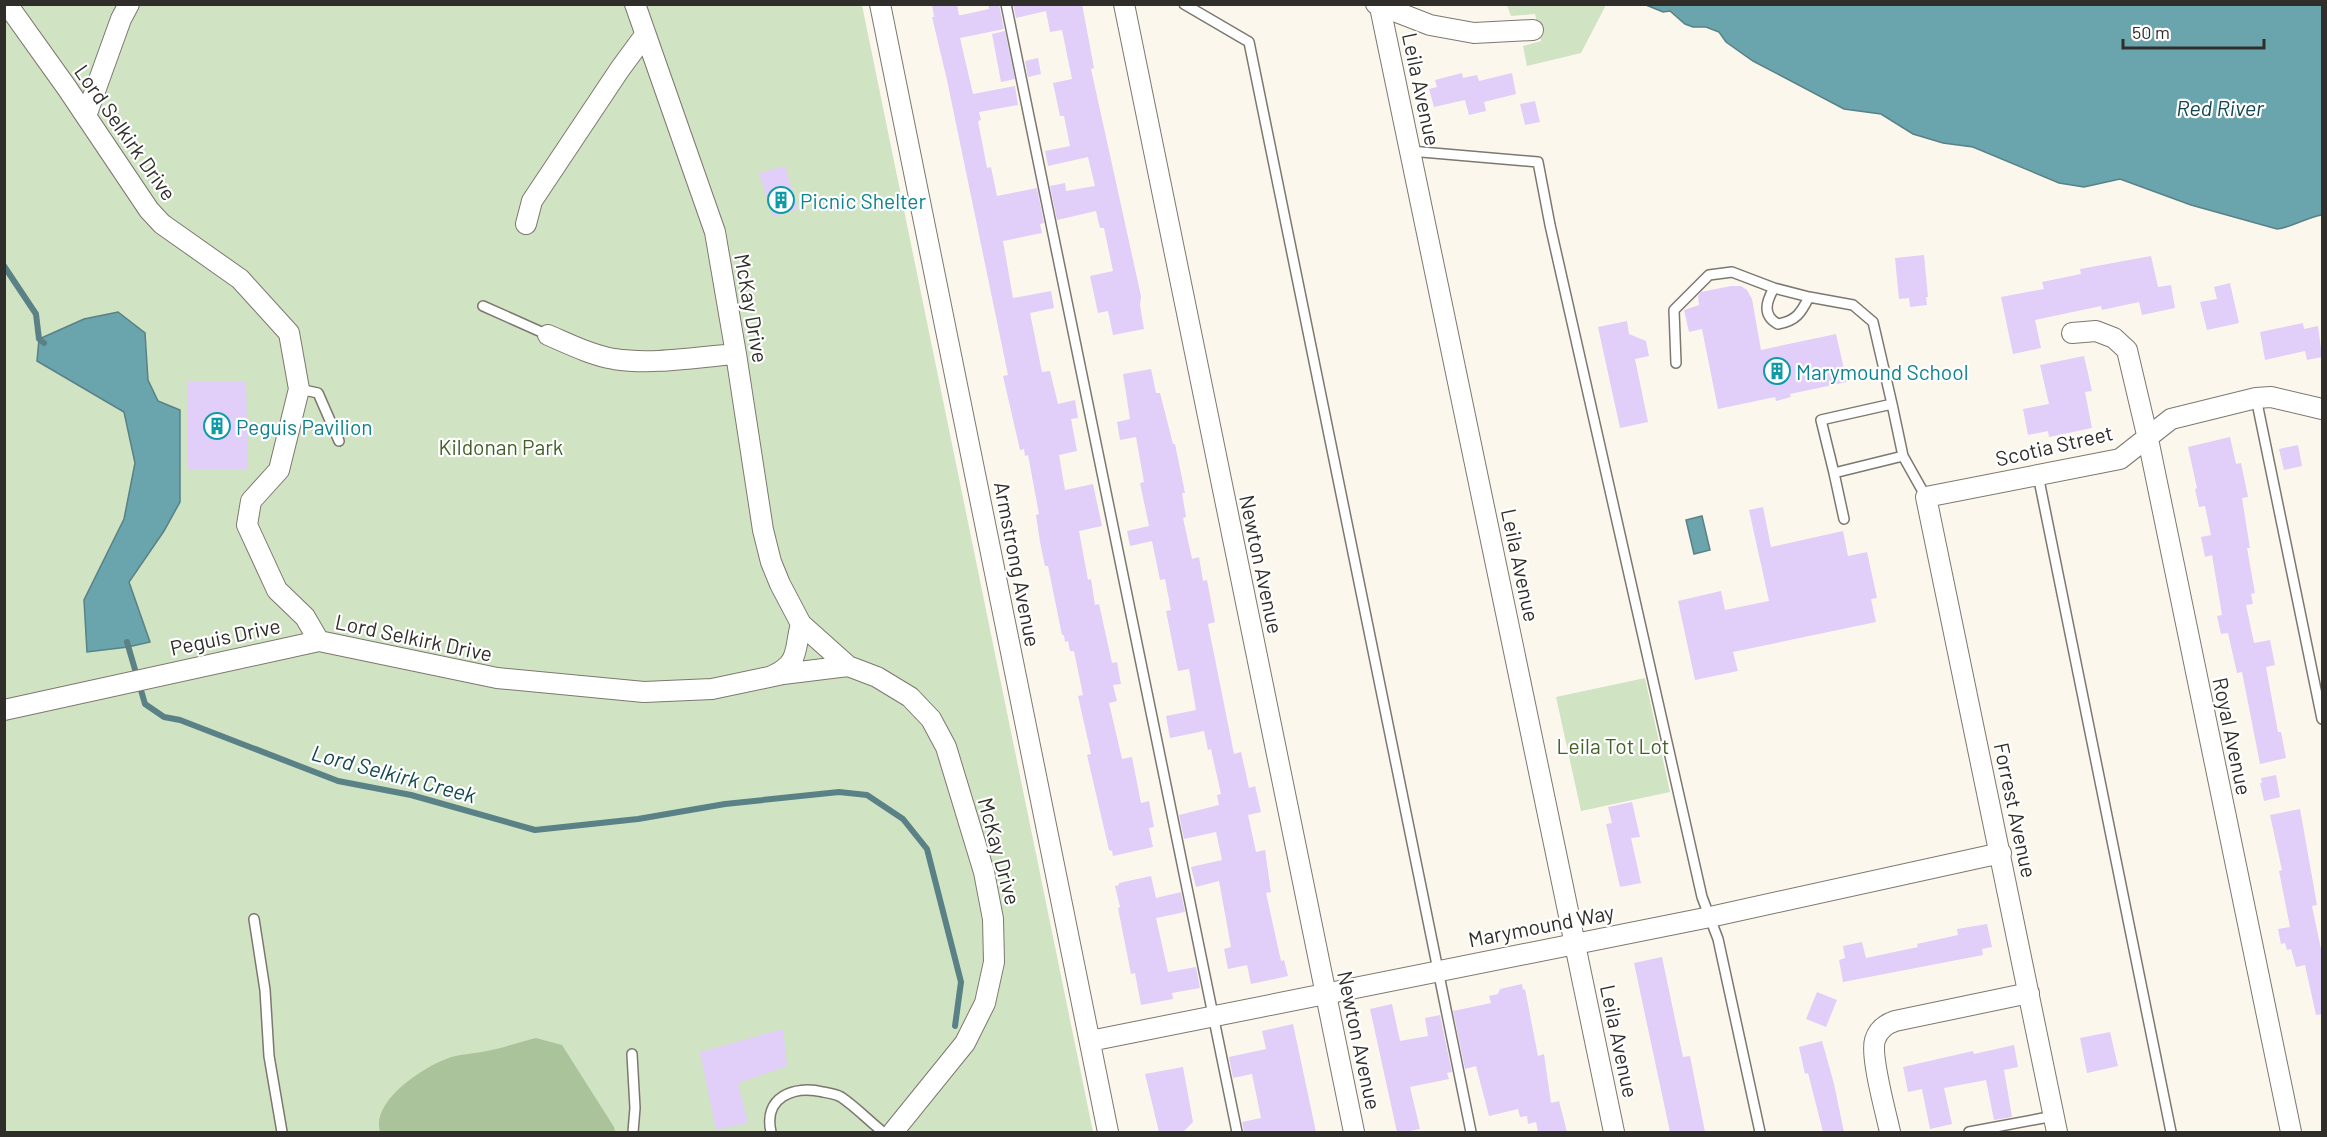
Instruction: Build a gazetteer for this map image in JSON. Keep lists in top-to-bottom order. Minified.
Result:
{"streets":{"street":["Leila Avenue","Lord Selkirk Drive","McKay Drive","Scotia Street","Armstrong Avenue","Newton Avenue","Peguis Drive","Royal Avenue","Forrest Avenue","Marymound Way"]},"crossings":[["Leila Avenue","Marymound Way"],["Lord Selkirk Drive","McKay Drive"],["Lord Selkirk Drive","Peguis Drive"],["Scotia Street","Royal Avenue"],["Scotia Street","Forrest Avenue"],["Armstrong Avenue","Marymound Way"],["Newton Avenue","Marymound Way"],["Forrest Avenue","Marymound Way"]],"water":["Red River","Lord Selkirk Creek"],"parks":["Kildonan Park","Leila Tot Lot"],"places":{"building":["Picnic Shelter","Marymound School","Peguis Pavilion"]},"scale_bar":"50 m"}
